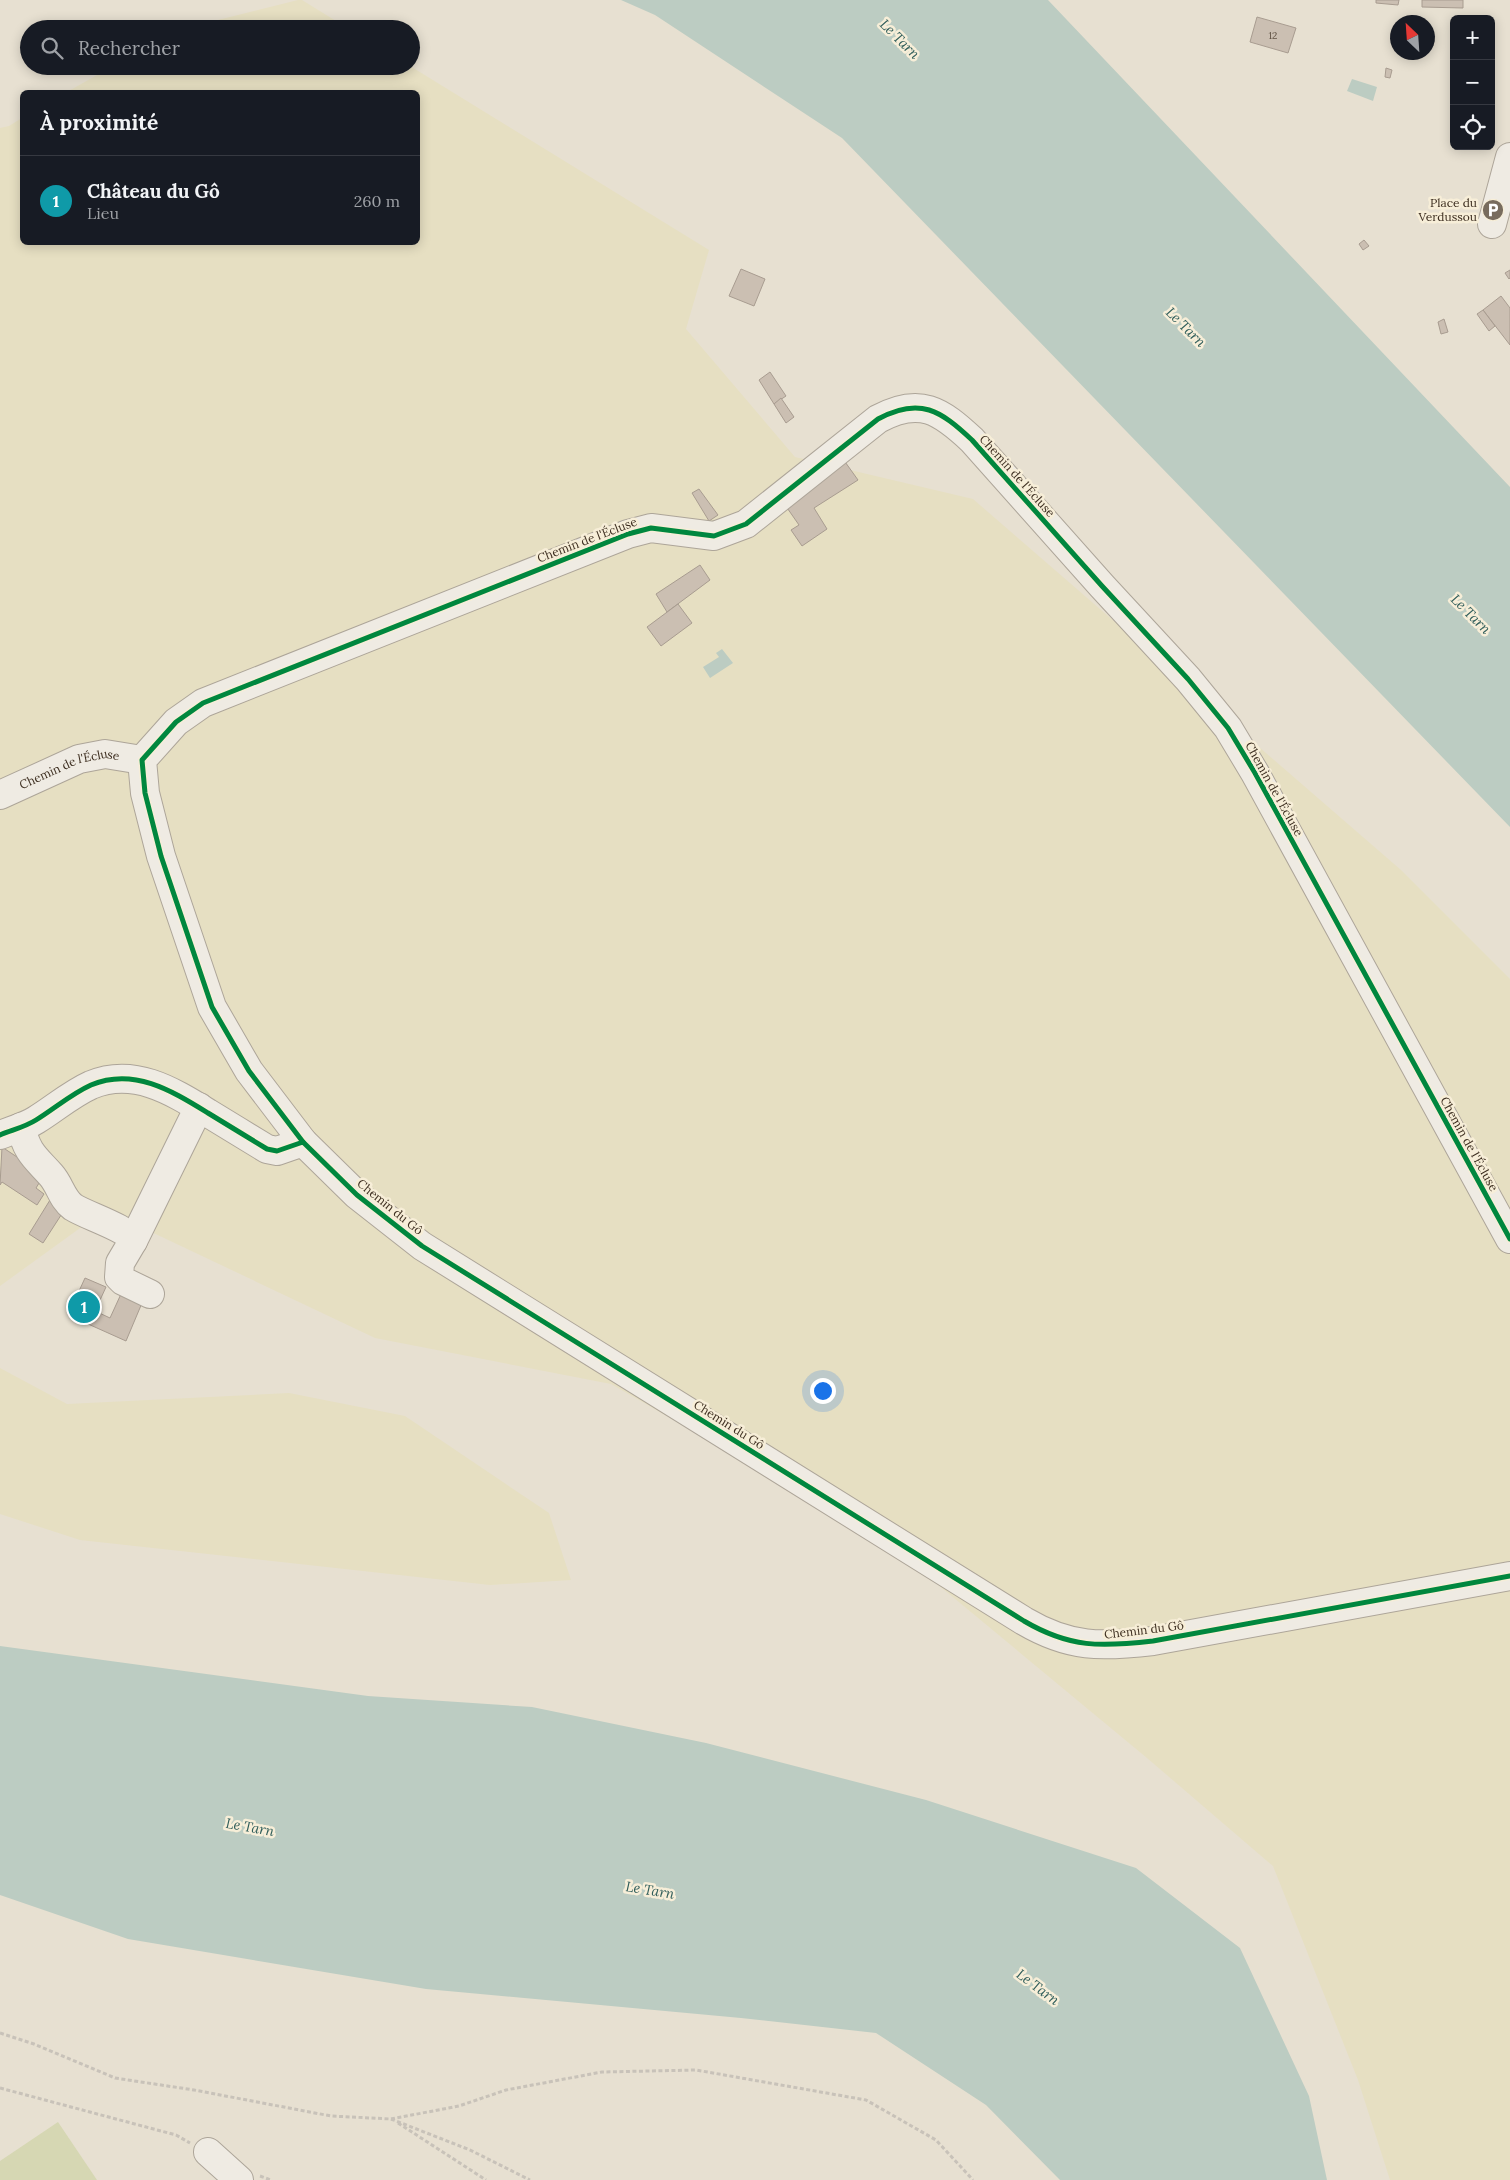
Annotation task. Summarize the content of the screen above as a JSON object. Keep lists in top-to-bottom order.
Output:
{
  "streets": {
    "street": ["Chemin de l'Écluse", "Chemin du Gô"]
  },
  "crossings": [
    ["Chemin de l'Écluse", "Chemin du Gô"]
  ],
  "water": ["Le Tarn"],
  "places": {
    "parking": ["Place du Verdussou"]
  },
  "house_numbers": ["12"],
  "north": "top left",
  "page": {
    "map_buttons": ["+", "−"],
    "search": "Rechercher",
    "heading": "À proximité",
    "list": [
      {
        "mark": "1",
        "name": "Château du Gô",
        "note": "Lieu",
        "value": "260 m"
      }
    ],
    "pins": "1"
  }
}
